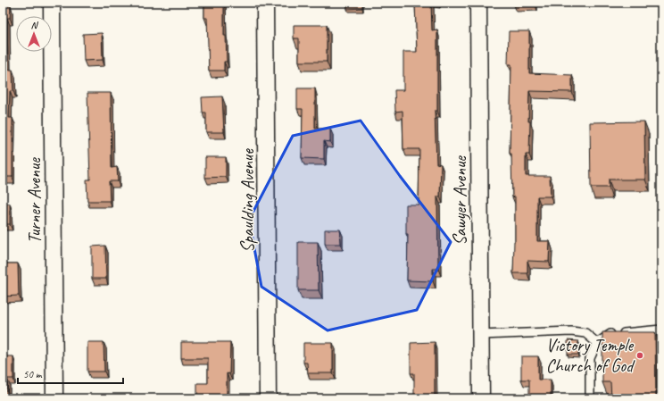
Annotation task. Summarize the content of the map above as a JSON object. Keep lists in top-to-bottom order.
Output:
{
  "streets": {
    "street": ["Turner Avenue", "Spaulding Avenue", "Sawyer Avenue"]
  },
  "places": ["Victory Temple Church of God"],
  "scale_bar": "50 m",
  "north": "top"
}
